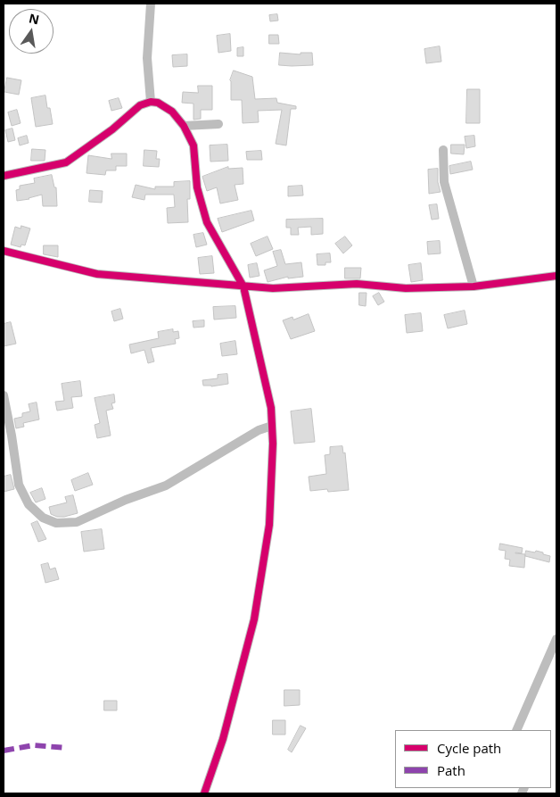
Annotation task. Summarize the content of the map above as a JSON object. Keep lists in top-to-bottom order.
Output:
{
  "legend": ["Cycle path", "Path"],
  "north": "top"
}
